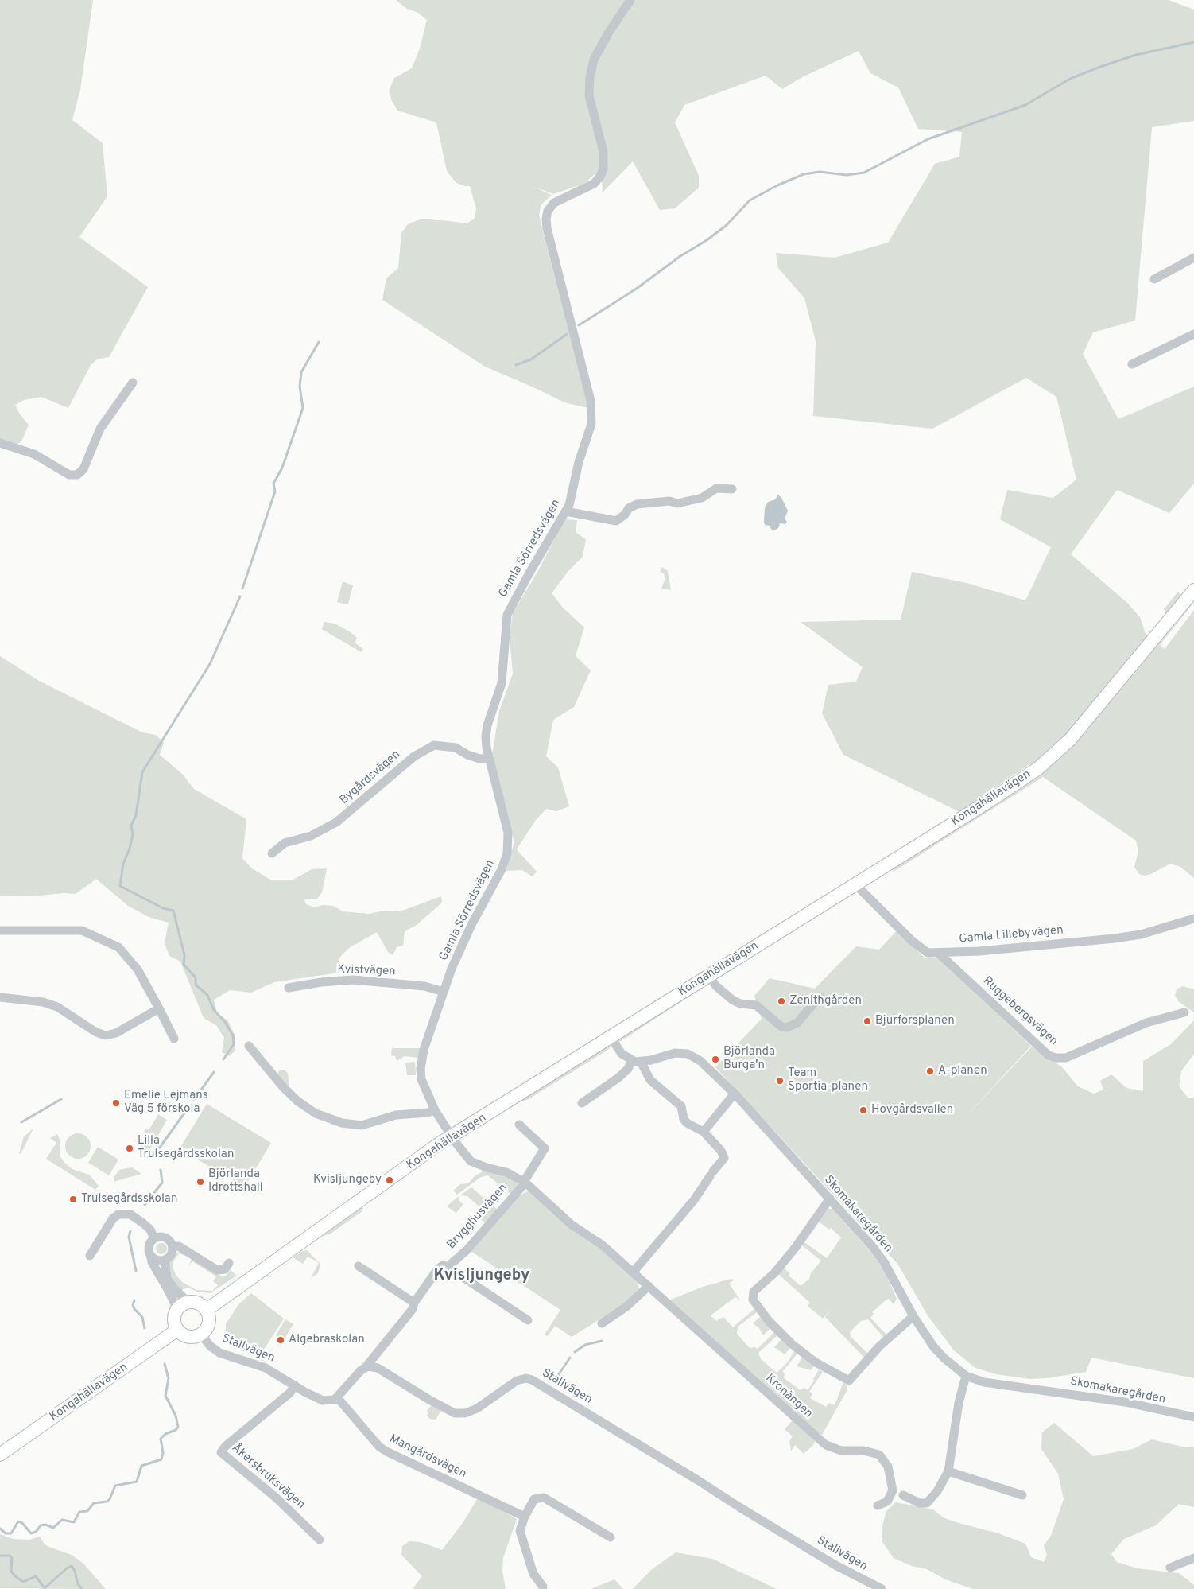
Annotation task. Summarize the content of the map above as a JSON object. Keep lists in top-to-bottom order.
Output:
{
  "streets": {
    "street": [
      "Gamla Sörredsvägen",
      "Bygårdsvägen",
      "Kongahällavägen",
      "Gamla Lillebyvägen",
      "Kvistvägen",
      "Ruggebergsvägen",
      "Skomakaregården",
      "Brygghusvägen",
      "Stallvägen",
      "Kronängen",
      "Mangårdsvägen",
      "Åkersbruksvägen"
    ]
  },
  "crossings": [
    ["Gamla Sörredsvägen", "Bygårdsvägen"],
    ["Gamla Sörredsvägen", "Kongahällavägen"],
    ["Gamla Sörredsvägen", "Kvistvägen"],
    ["Gamla Sörredsvägen", "Kronängen"],
    ["Kongahällavägen", "Gamla Lillebyvägen"],
    ["Kongahällavägen", "Stallvägen"],
    ["Kongahällavägen", "Kronängen"],
    ["Gamla Lillebyvägen", "Ruggebergsvägen"],
    ["Brygghusvägen", "Stallvägen"],
    ["Brygghusvägen", "Kronängen"],
    ["Stallvägen", "Mangårdsvägen"],
    ["Stallvägen", "Åkersbruksvägen"]
  ],
  "districts": ["Kvisljungeby"],
  "places": [
    "Zenithgården",
    "Bjurforsplanen",
    "Björlanda Burga'n",
    "A-planen",
    "Team Sportia-planen",
    "Emelie Lejmans Väg 5 förskola",
    "Hovgårdsvallen",
    "Lilla Trulsegårdsskolan",
    "Kvisljungeby",
    "Björlanda Idrottshall",
    "Trulsegårdsskolan",
    "Algebraskolan"
  ]
}
